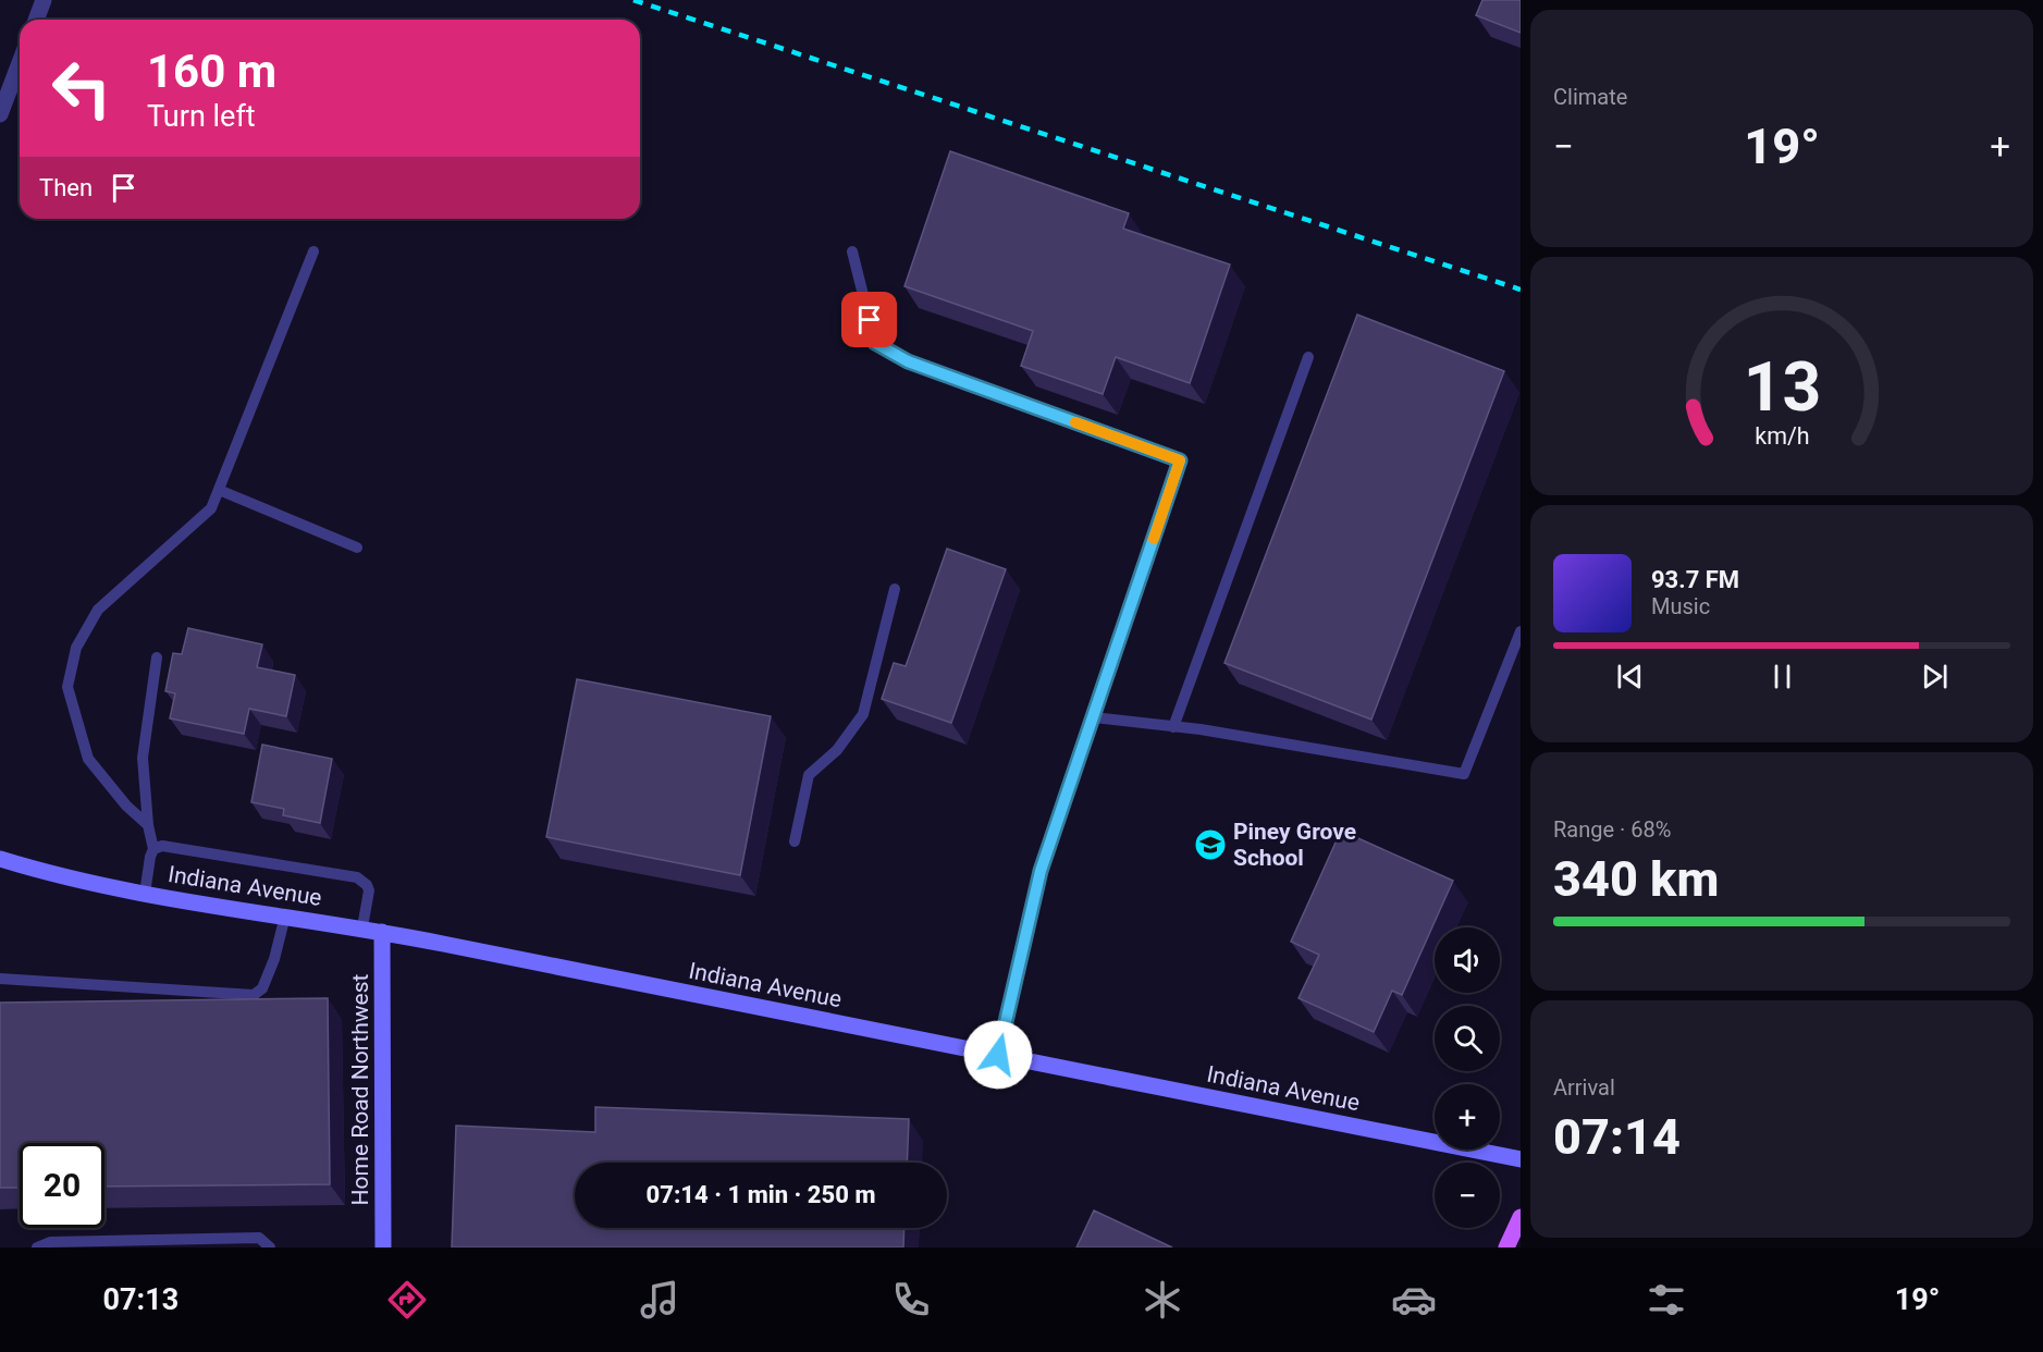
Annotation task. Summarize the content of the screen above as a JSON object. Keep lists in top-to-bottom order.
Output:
{
  "streets": {
    "main road": ["Indiana Avenue", "Home Road Northwest"]
  },
  "crossings": [
    ["Indiana Avenue", "Home Road Northwest"]
  ],
  "places": {
    "school or university": ["Piney Grove School"]
  },
  "page": {
    "tile": [
      "Climate",
      ["Range · 68%", "340 km"],
      ["Arrival", "07:14"]
    ],
    "turn": ["160 m", "Turn left"],
    "heat": ["−", "19°", "+"],
    "then": "Then",
    "song": ["93.7 FM", "Music"],
    "map_buttons": ["+", "−"],
    "limit": "20",
    "trip": "07:14 · 1 min · 250 m",
    "tabs": ["07:13", "19°"],
    "gauge": ["13", "km/h"]
  }
}
